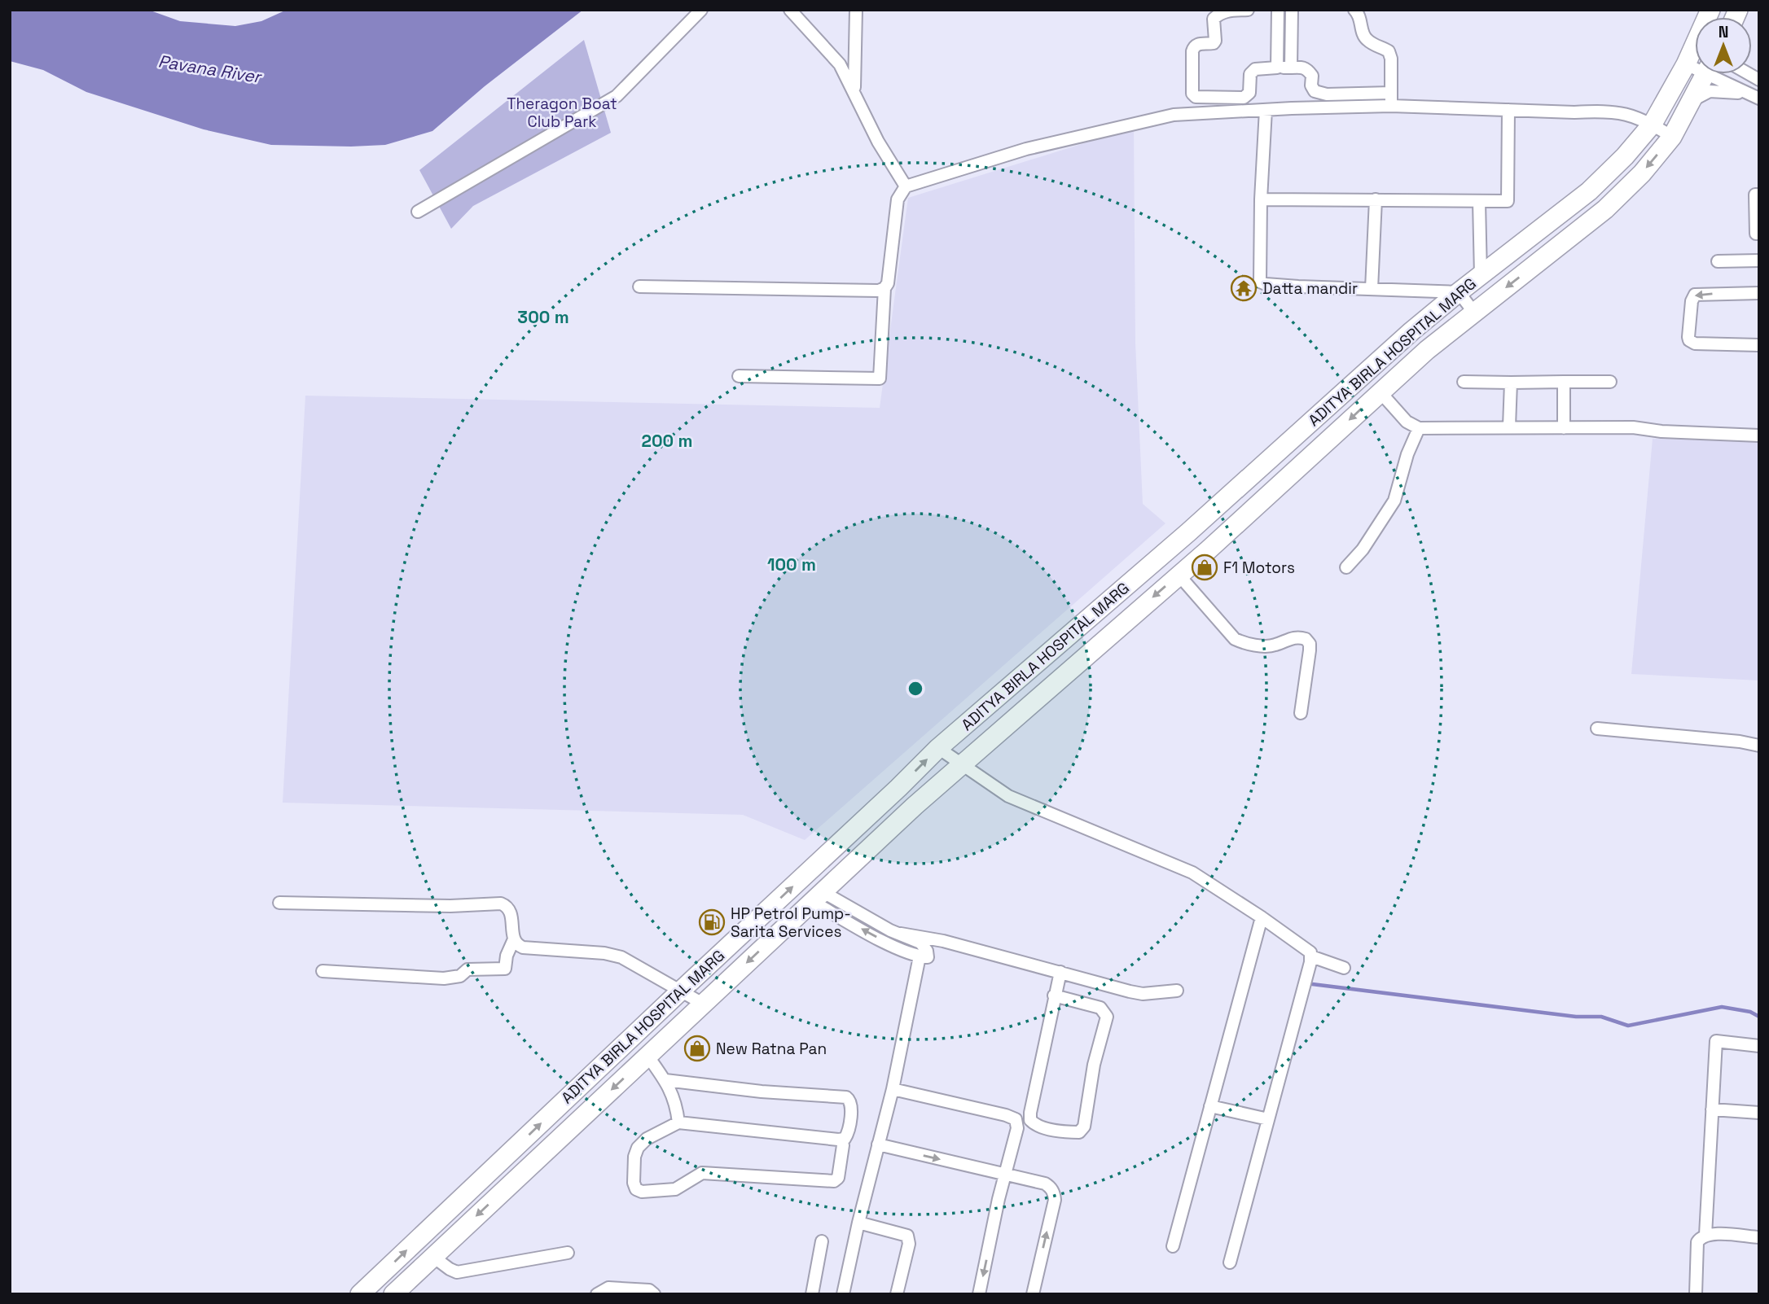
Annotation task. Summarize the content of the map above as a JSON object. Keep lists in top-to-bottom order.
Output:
{
  "streets": {
    "main road": ["ADITYA BIRLA HOSPITAL MARG"]
  },
  "water": ["Pavana River"],
  "parks": ["Theragon Boat Club Park"],
  "places": {
    "temple": ["Datta mandir"],
    "shop": ["F1 Motors", "New Ratna Pan"],
    "fuel station": ["HP Petrol Pump- Sarita Services"]
  },
  "north": "top",
  "rings": ["300 m", "200 m", "100 m"]
}
